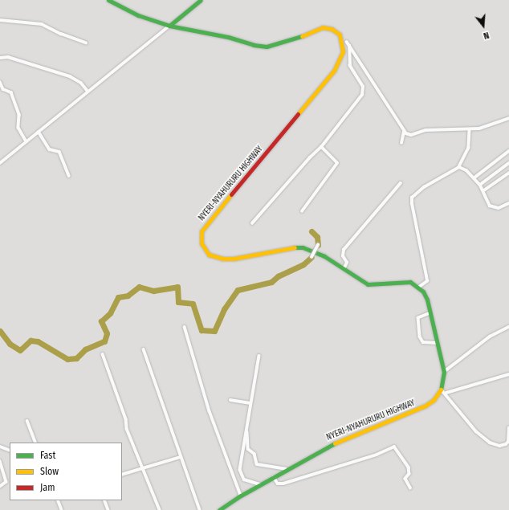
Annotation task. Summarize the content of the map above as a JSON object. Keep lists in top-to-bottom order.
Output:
{
  "streets": {
    "main road": ["NYERI-NYAHURURU HIGHWAY"]
  },
  "legend": ["Fast", "Slow", "Jam"],
  "north": "bottom"
}
